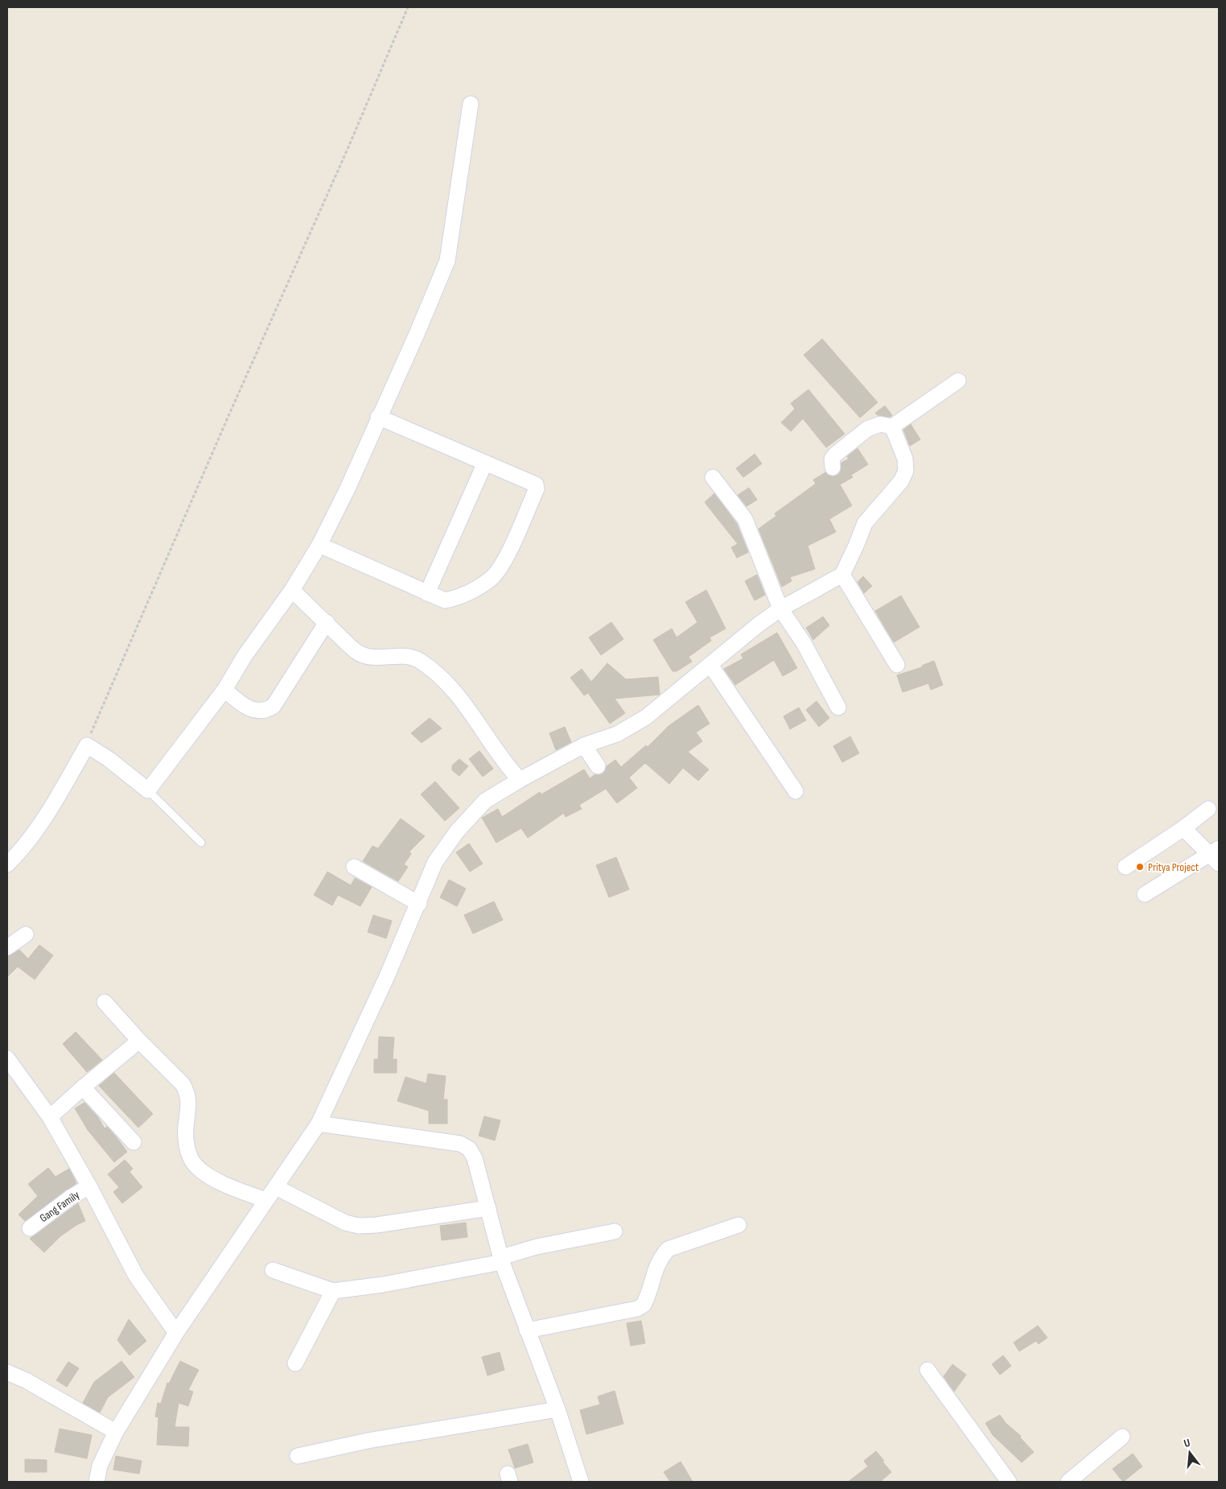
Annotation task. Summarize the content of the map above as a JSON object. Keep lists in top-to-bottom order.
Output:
{
  "streets": {
    "street": ["Gang Family"]
  },
  "places": ["Pritya Project"],
  "north": "top"
}
